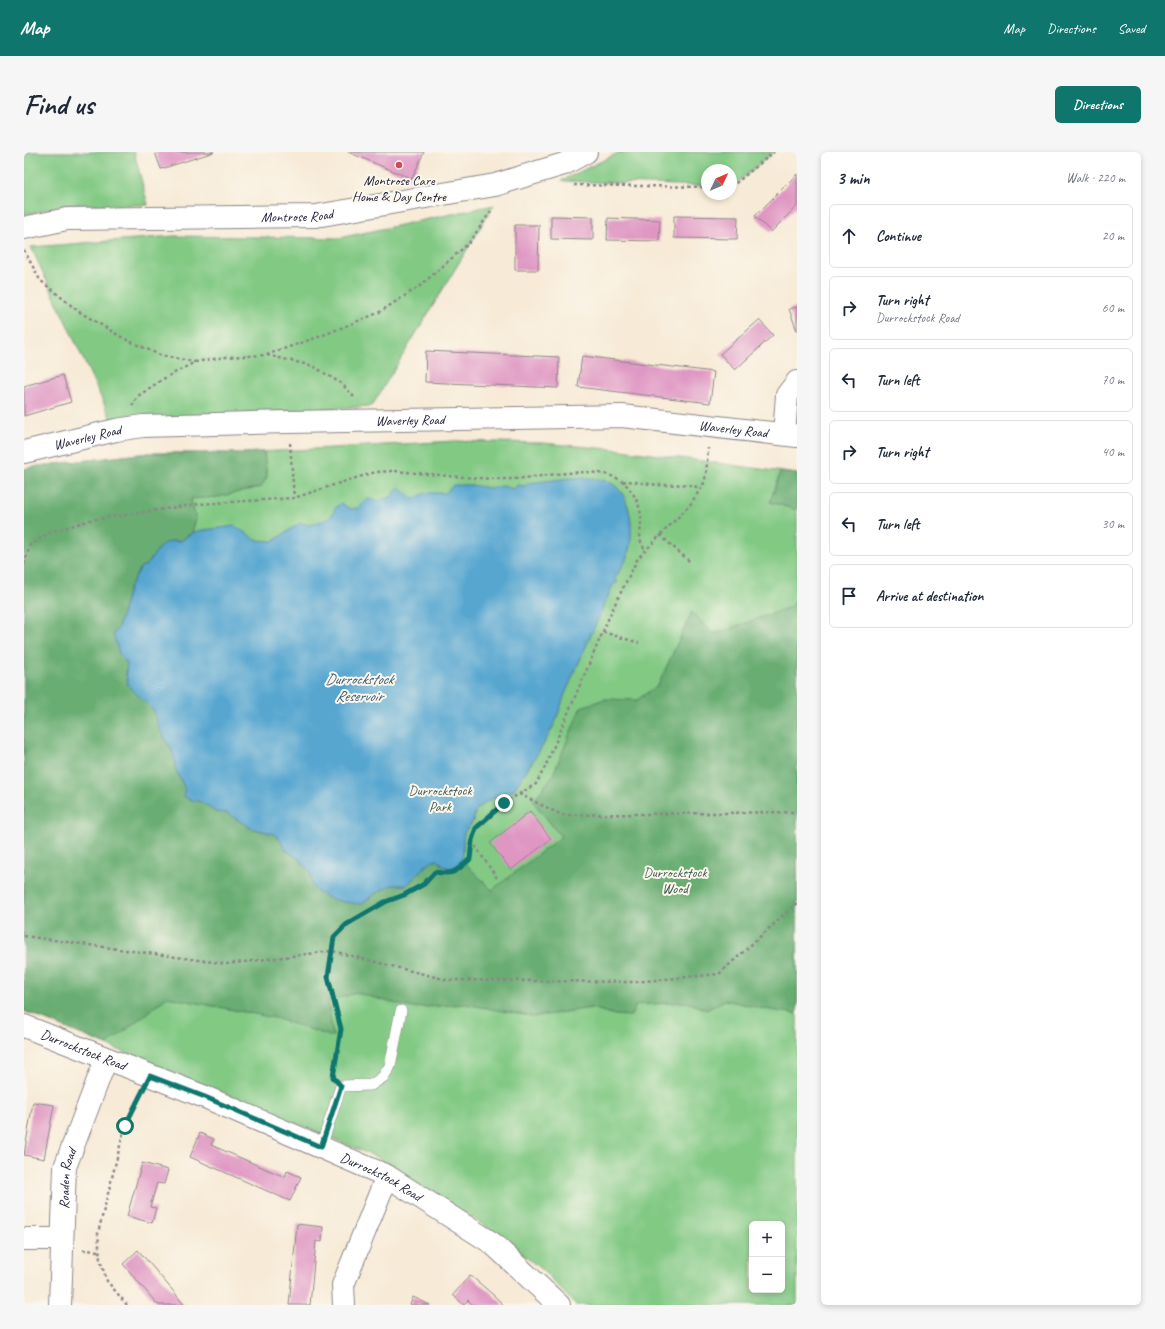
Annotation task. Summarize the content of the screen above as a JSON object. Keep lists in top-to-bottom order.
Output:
{
  "streets": {
    "street": [
      "Montrose Road",
      "Waverley Road",
      "Durrockstock Road",
      "Roaden Road"
    ]
  },
  "crossings": [
    ["Durrockstock Road", "Roaden Road"]
  ],
  "water": ["Durrockstock Reservoir"],
  "parks": ["Durrockstock Park", "Durrockstock Wood"],
  "places": ["Montrose Care Home & Day Centre"],
  "north": "top right",
  "page": {
    "header": "Map",
    "nav": ["Map", "Directions", "Saved"],
    "buttons": "Directions",
    "title": "Find us",
    "heading": ["3 min", "Walk · 220 m"],
    "list": [
      ["Continue", "20 m"],
      ["Turn right", "Durrockstock Road", "60 m"],
      ["Turn left", "70 m"],
      ["Turn right", "40 m"],
      ["Turn left", "30 m"],
      "Arrive at destination"
    ],
    "map_buttons": ["+", "−"]
  }
}
